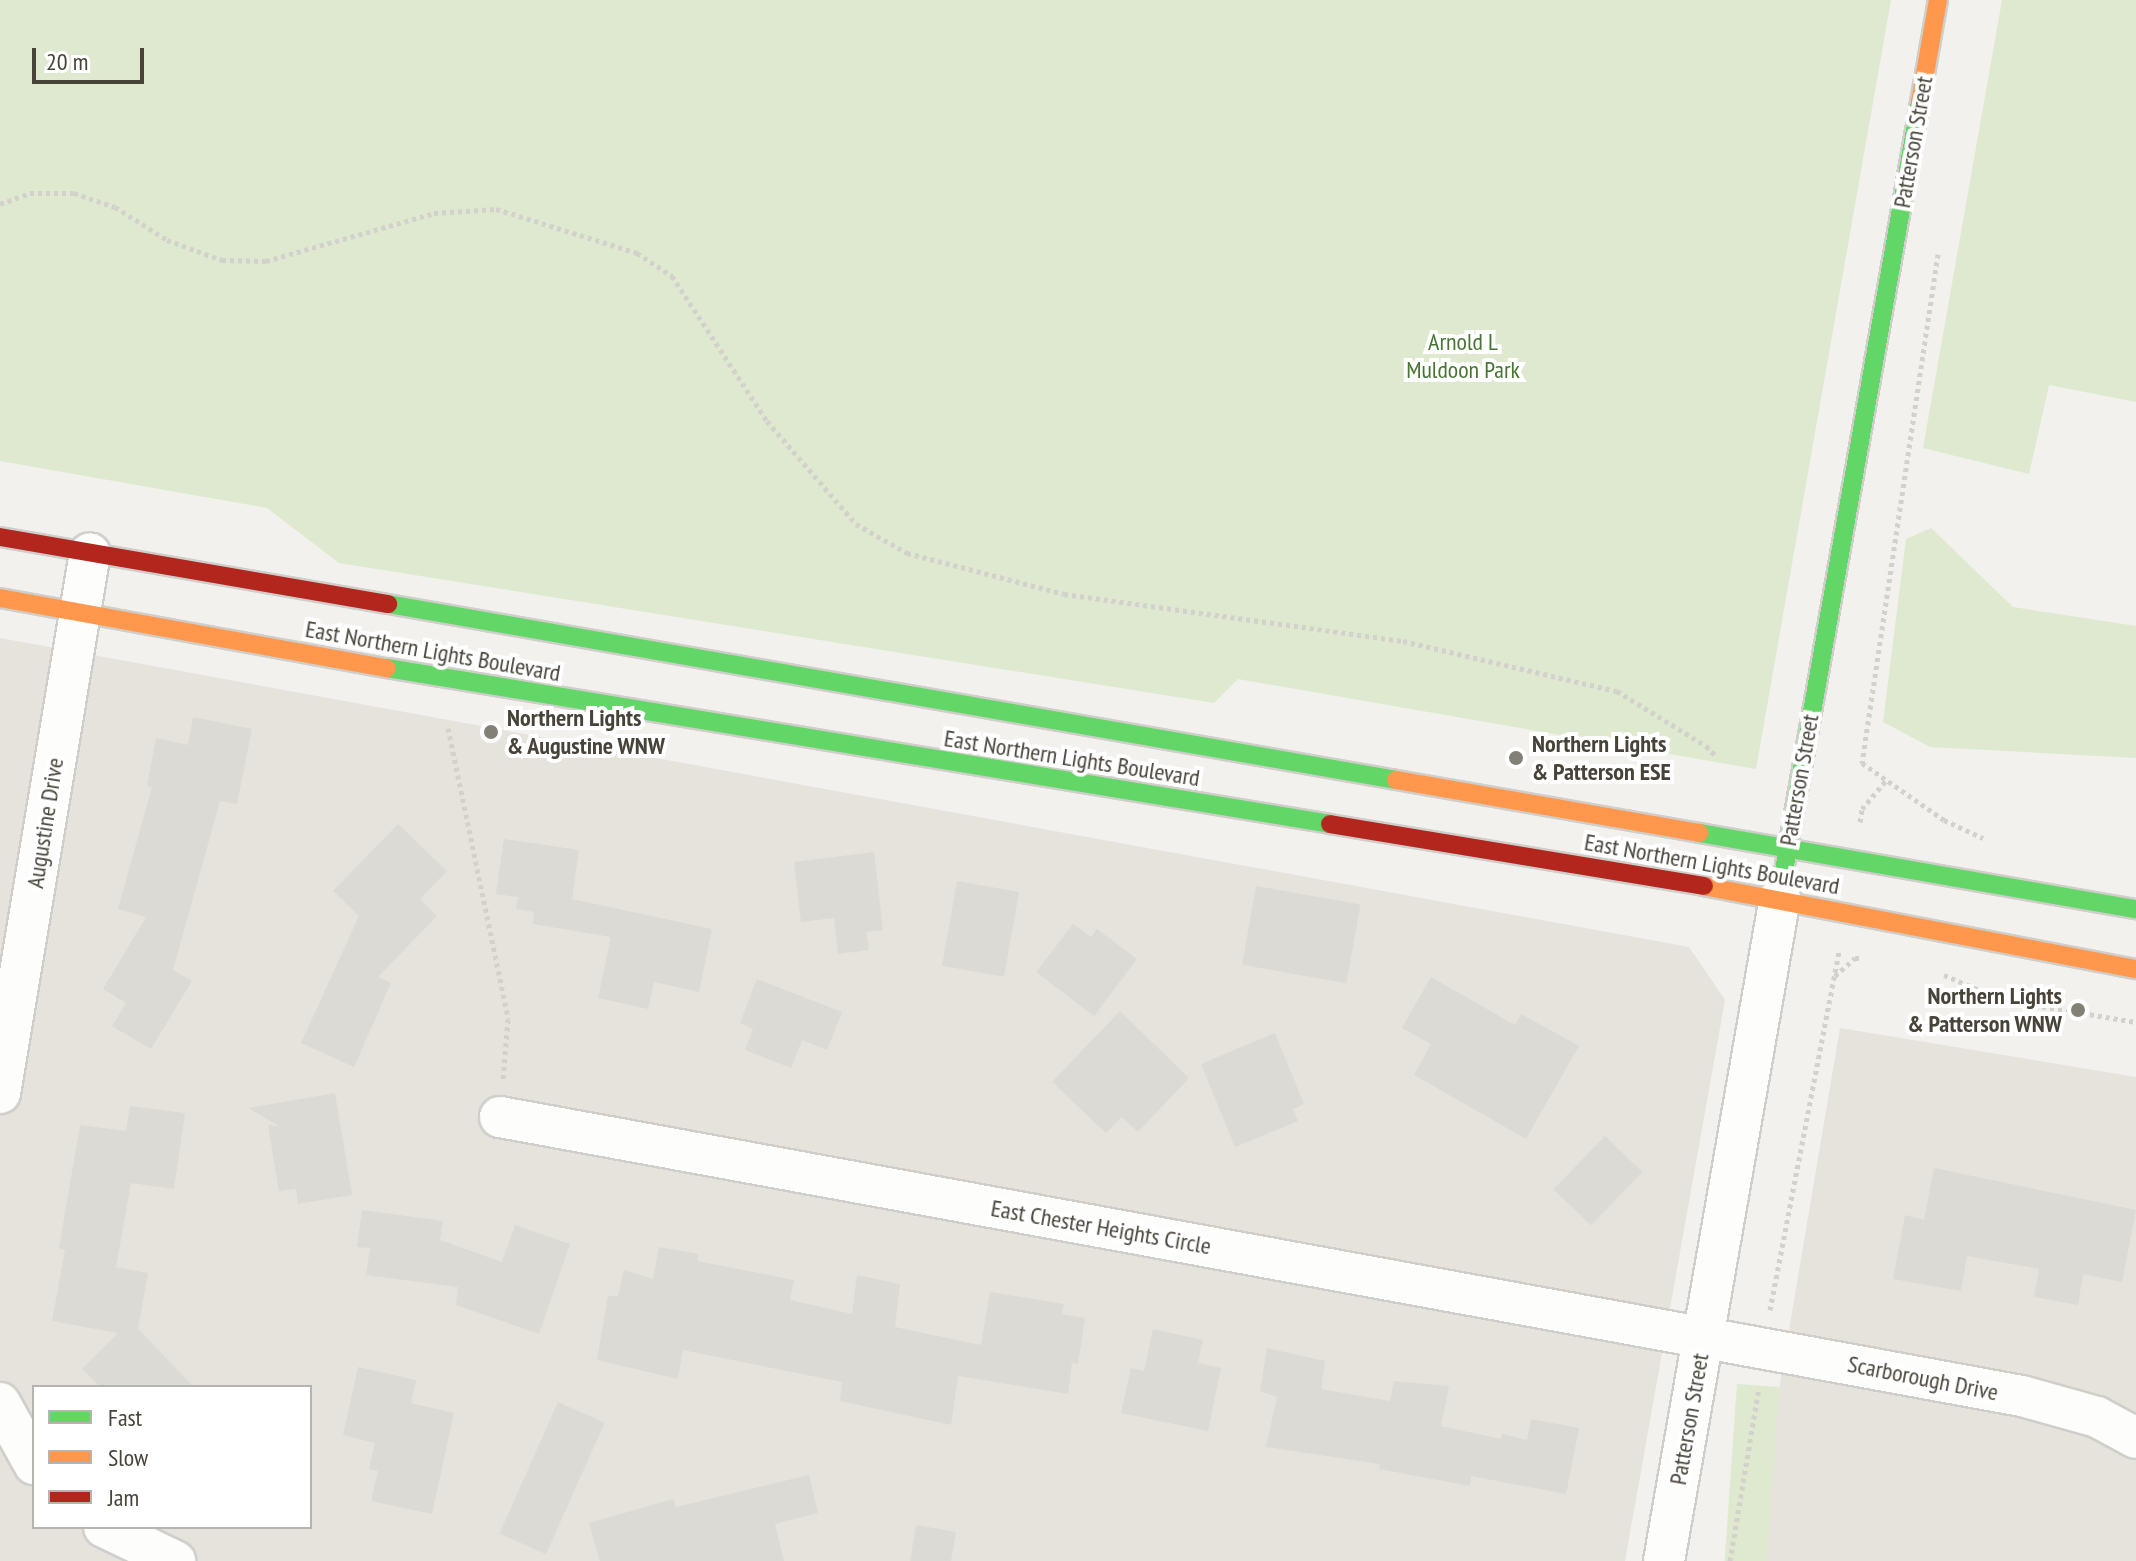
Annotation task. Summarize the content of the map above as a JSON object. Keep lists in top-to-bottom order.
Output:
{
  "streets": {
    "main road": ["Patterson Street", "East Northern Lights Boulevard"],
    "street": ["Augustine Drive", "East Chester Heights Circle", "Scarborough Drive"]
  },
  "crossings": [
    ["Patterson Street", "East Northern Lights Boulevard"],
    ["Patterson Street", "East Chester Heights Circle"],
    ["Patterson Street", "Scarborough Drive"],
    ["East Northern Lights Boulevard", "Augustine Drive"],
    ["East Chester Heights Circle", "Scarborough Drive"]
  ],
  "parks": ["Arnold L Muldoon Park"],
  "places": ["Northern Lights & Augustine WNW", "Northern Lights & Patterson ESE", "Northern Lights & Patterson WNW"],
  "legend": ["Fast", "Slow", "Jam"],
  "scale_bar": "20 m"
}
